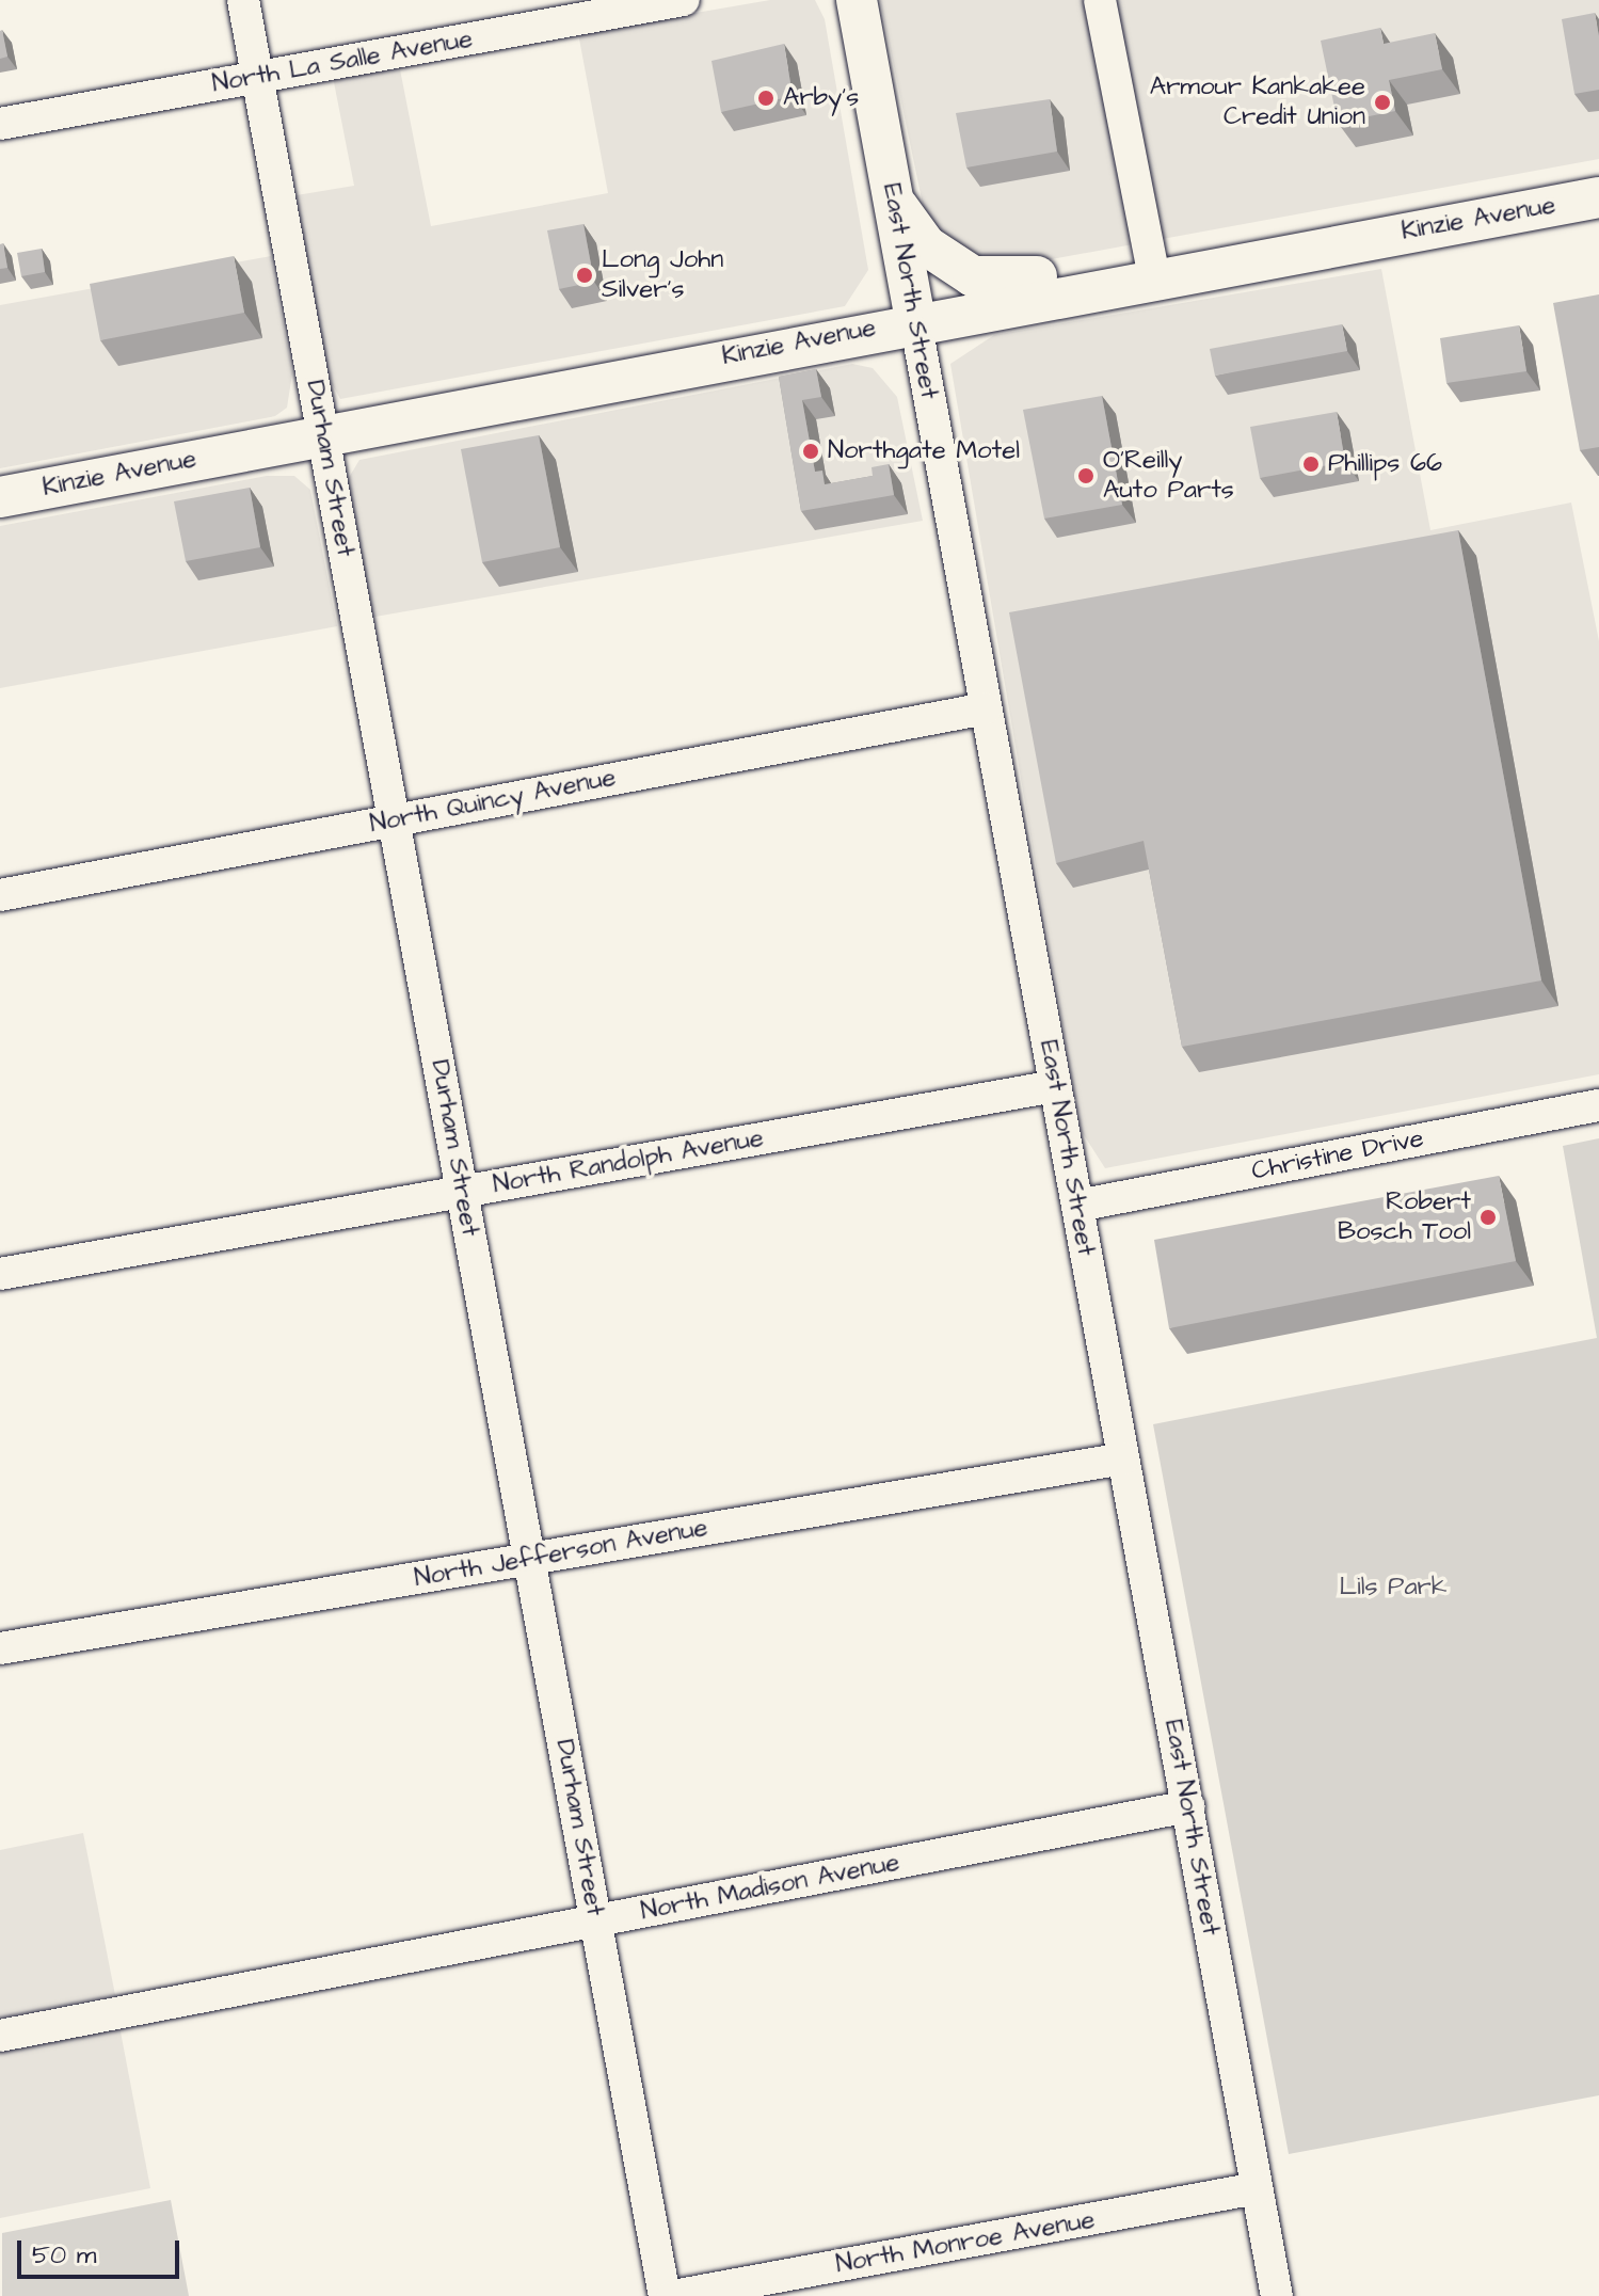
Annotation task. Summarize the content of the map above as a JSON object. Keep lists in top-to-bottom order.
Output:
{
  "streets": {
    "main road": ["Kinzie Avenue", "East North Street"],
    "street": [
      "North La Salle Avenue",
      "Durham Street",
      "North Quincy Avenue",
      "Christine Drive",
      "North Randolph Avenue",
      "North Jefferson Avenue",
      "North Madison Avenue",
      "North Monroe Avenue"
    ]
  },
  "crossings": [
    ["North La Salle Avenue", "Durham Street"],
    ["Kinzie Avenue", "East North Street"],
    ["Kinzie Avenue", "Durham Street"],
    ["East North Street", "North Quincy Avenue"],
    ["East North Street", "Christine Drive"],
    ["East North Street", "North Randolph Avenue"],
    ["East North Street", "North Jefferson Avenue"],
    ["East North Street", "North Madison Avenue"],
    ["East North Street", "North Monroe Avenue"],
    ["Durham Street", "North Quincy Avenue"],
    ["Durham Street", "North Randolph Avenue"],
    ["Durham Street", "North Jefferson Avenue"],
    ["Durham Street", "North Madison Avenue"]
  ],
  "parks": ["Lils Park"],
  "places": [
    "Arby's",
    "Armour Kankakee Credit Union",
    "Long John Silver's",
    "Northgate Motel",
    "Phillips 66",
    "O'Reilly Auto Parts",
    "Robert Bosch Tool"
  ],
  "scale_bar": "50 m"
}
